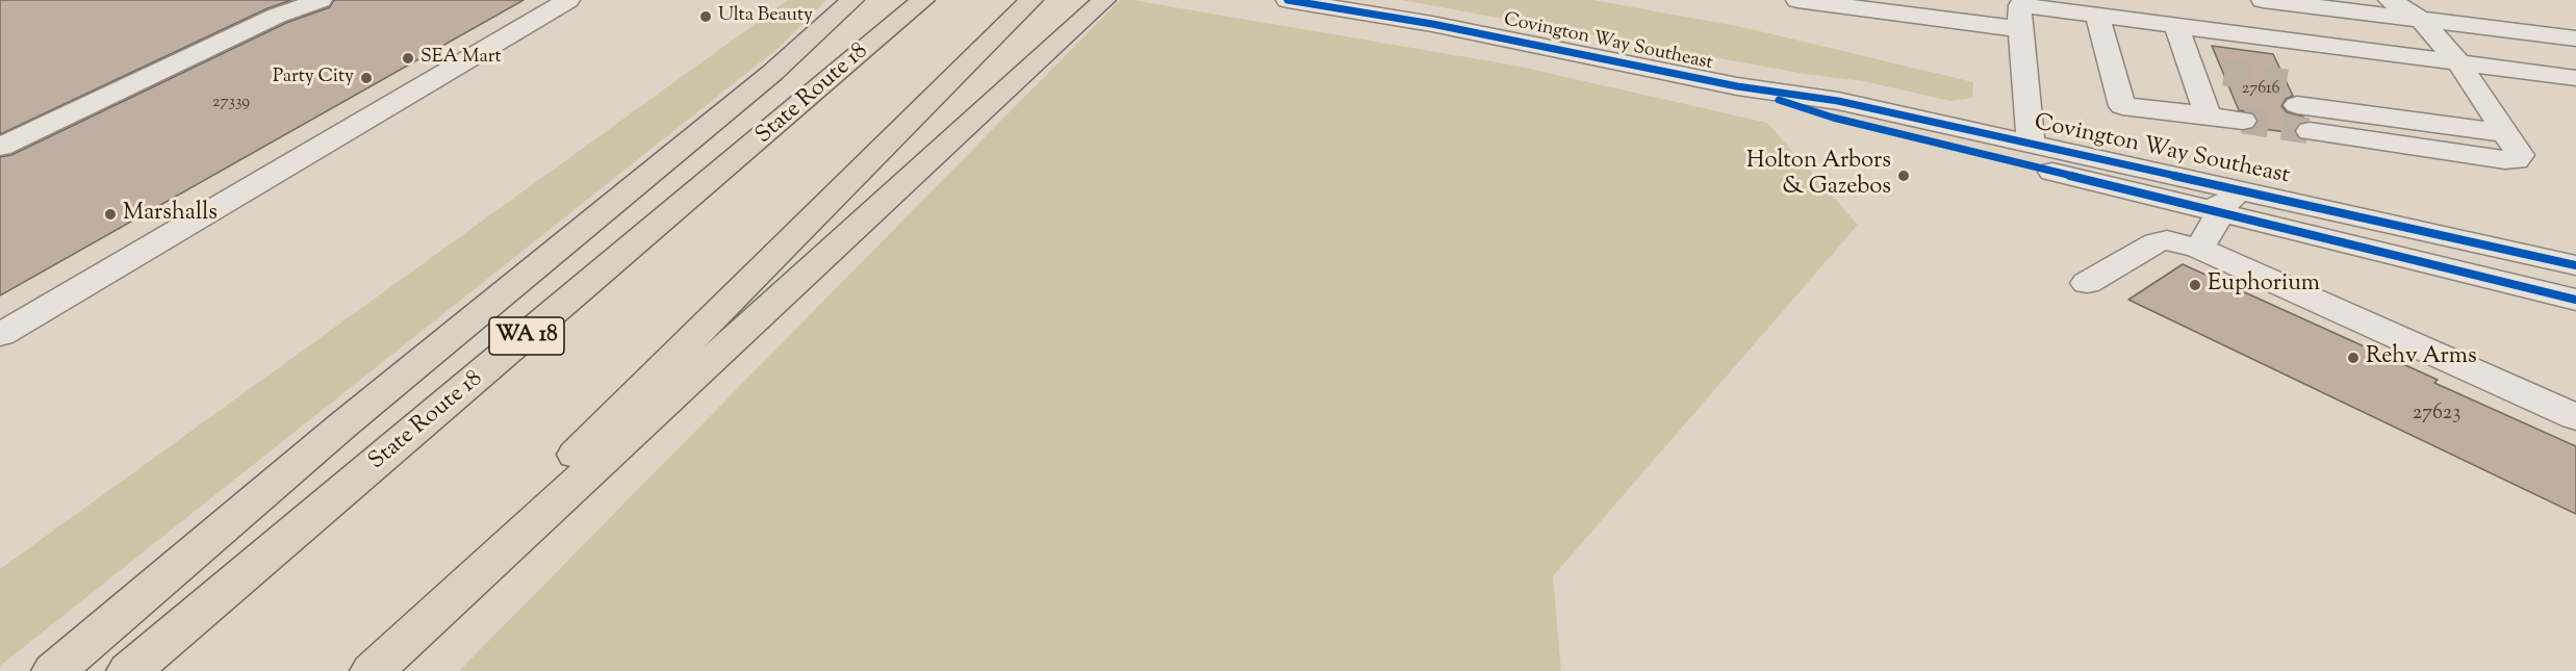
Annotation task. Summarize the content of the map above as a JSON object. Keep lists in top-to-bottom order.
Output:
{
  "streets": {
    "highway": ["State Route 18", "WA 18"],
    "street": ["Covington Way Southeast"]
  },
  "places": [
    "Ulta Beauty",
    "SEA Mart",
    "Party City",
    "Holton Arbors & Gazebos",
    "Marshalls",
    "Euphorium",
    "Rehv Arms"
  ],
  "house_numbers": ["27616", "27339", "27623"]
}
